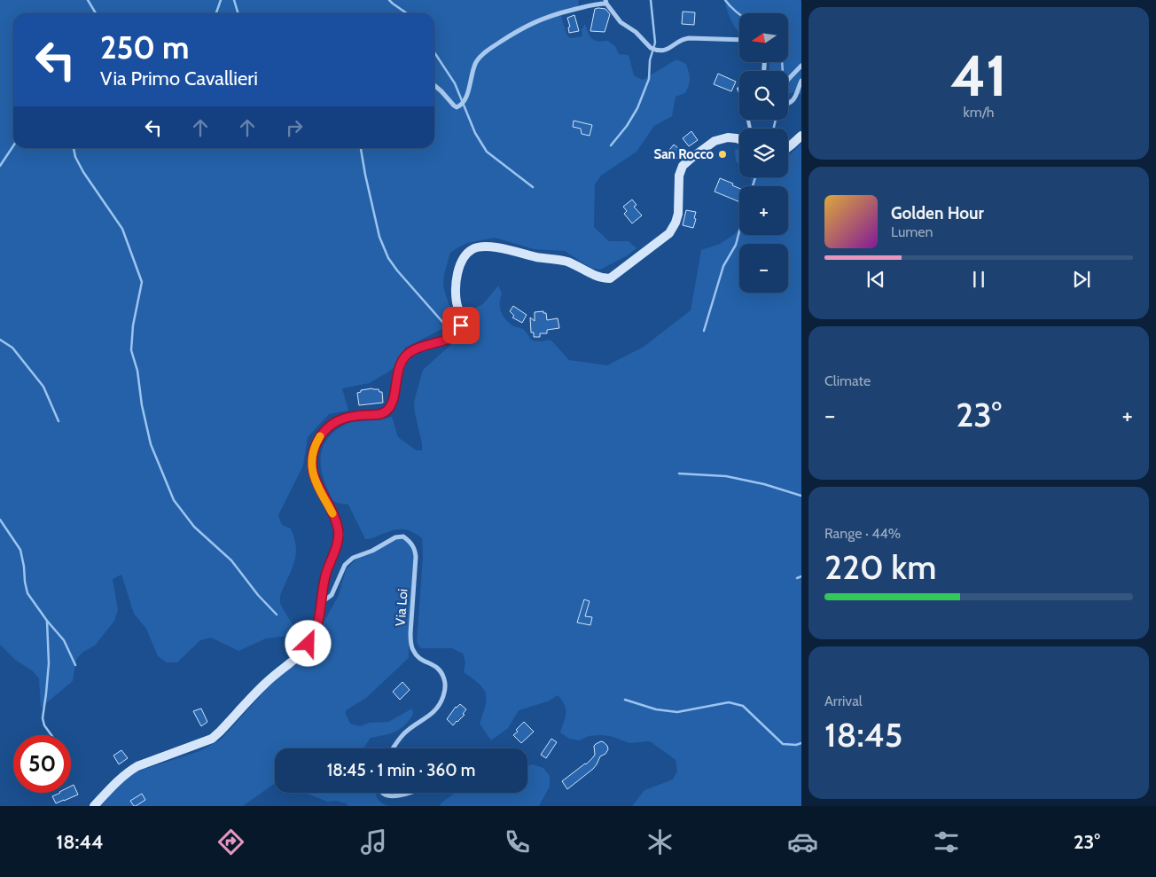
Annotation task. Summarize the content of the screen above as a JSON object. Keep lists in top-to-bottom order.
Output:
{
  "streets": {
    "street": ["Via Loi"]
  },
  "places": ["San Rocco"],
  "north": "left",
  "page": {
    "tile": [
      ["41", "km/h"],
      "Climate",
      ["Range · 44%", "220 km"],
      ["Arrival", "18:45"]
    ],
    "map_buttons": ["+", "−"],
    "turn": ["250 m", "Via Primo Cavallieri"],
    "song": ["Golden Hour", "Lumen"],
    "heat": ["−", "23°", "+"],
    "limit": "50",
    "trip": "18:45 · 1 min · 360 m",
    "tabs": ["18:44", "23°"]
  }
}
